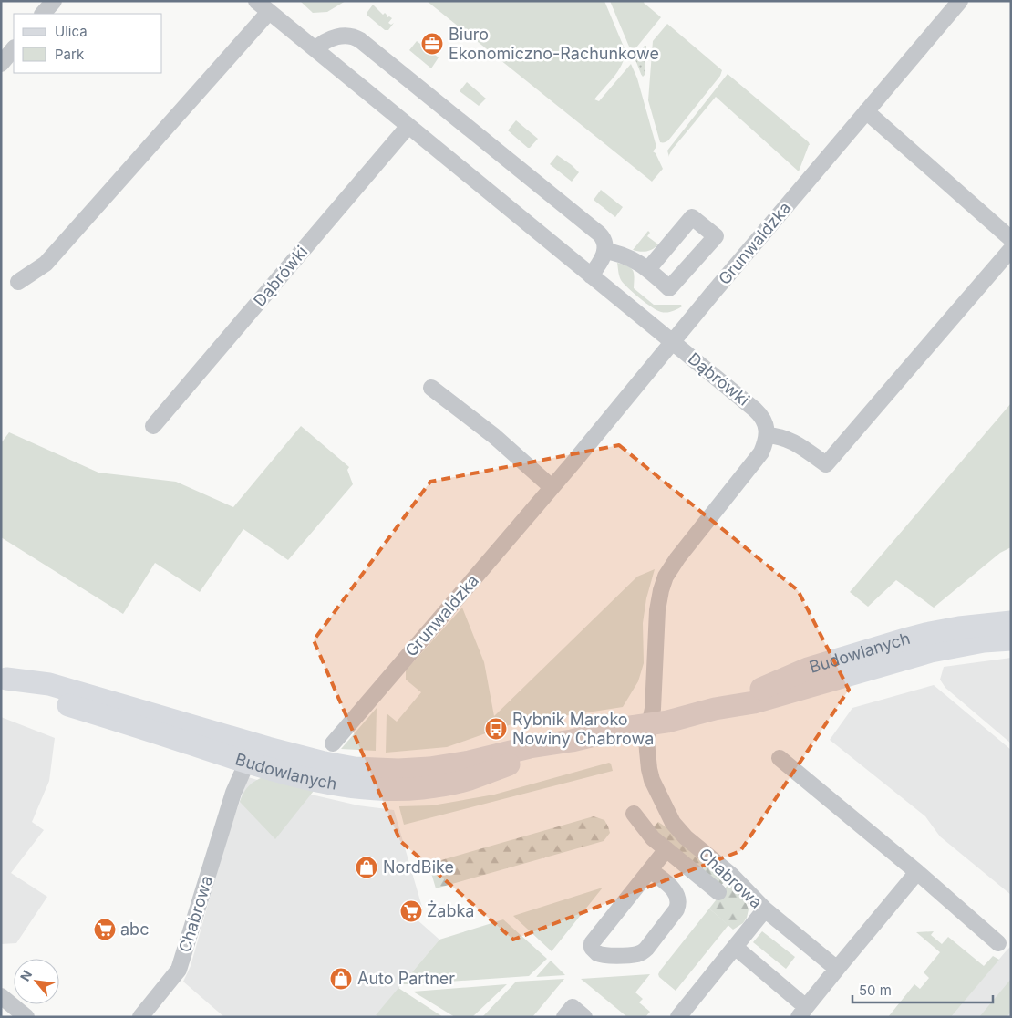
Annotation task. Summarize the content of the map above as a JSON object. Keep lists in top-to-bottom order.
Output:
{
  "streets": {
    "main road": ["Budowlanych"],
    "street": ["Grunwaldzka", "Dąbrówki", "Chabrowa"]
  },
  "crossings": [
    ["Grunwaldzka", "Dąbrówki"],
    ["Budowlanych", "Chabrowa"]
  ],
  "places": {
    "office": ["Biuro Ekonomiczno-Rachunkowe"],
    "bus stop": ["Rybnik Maroko Nowiny Chabrowa"],
    "shop": ["NordBike", "Auto Partner"],
    "supermarket": ["Żabka", "abc"]
  },
  "legend": ["Ulica", "Park"],
  "scale_bar": "50 m",
  "north": "top left"
}
